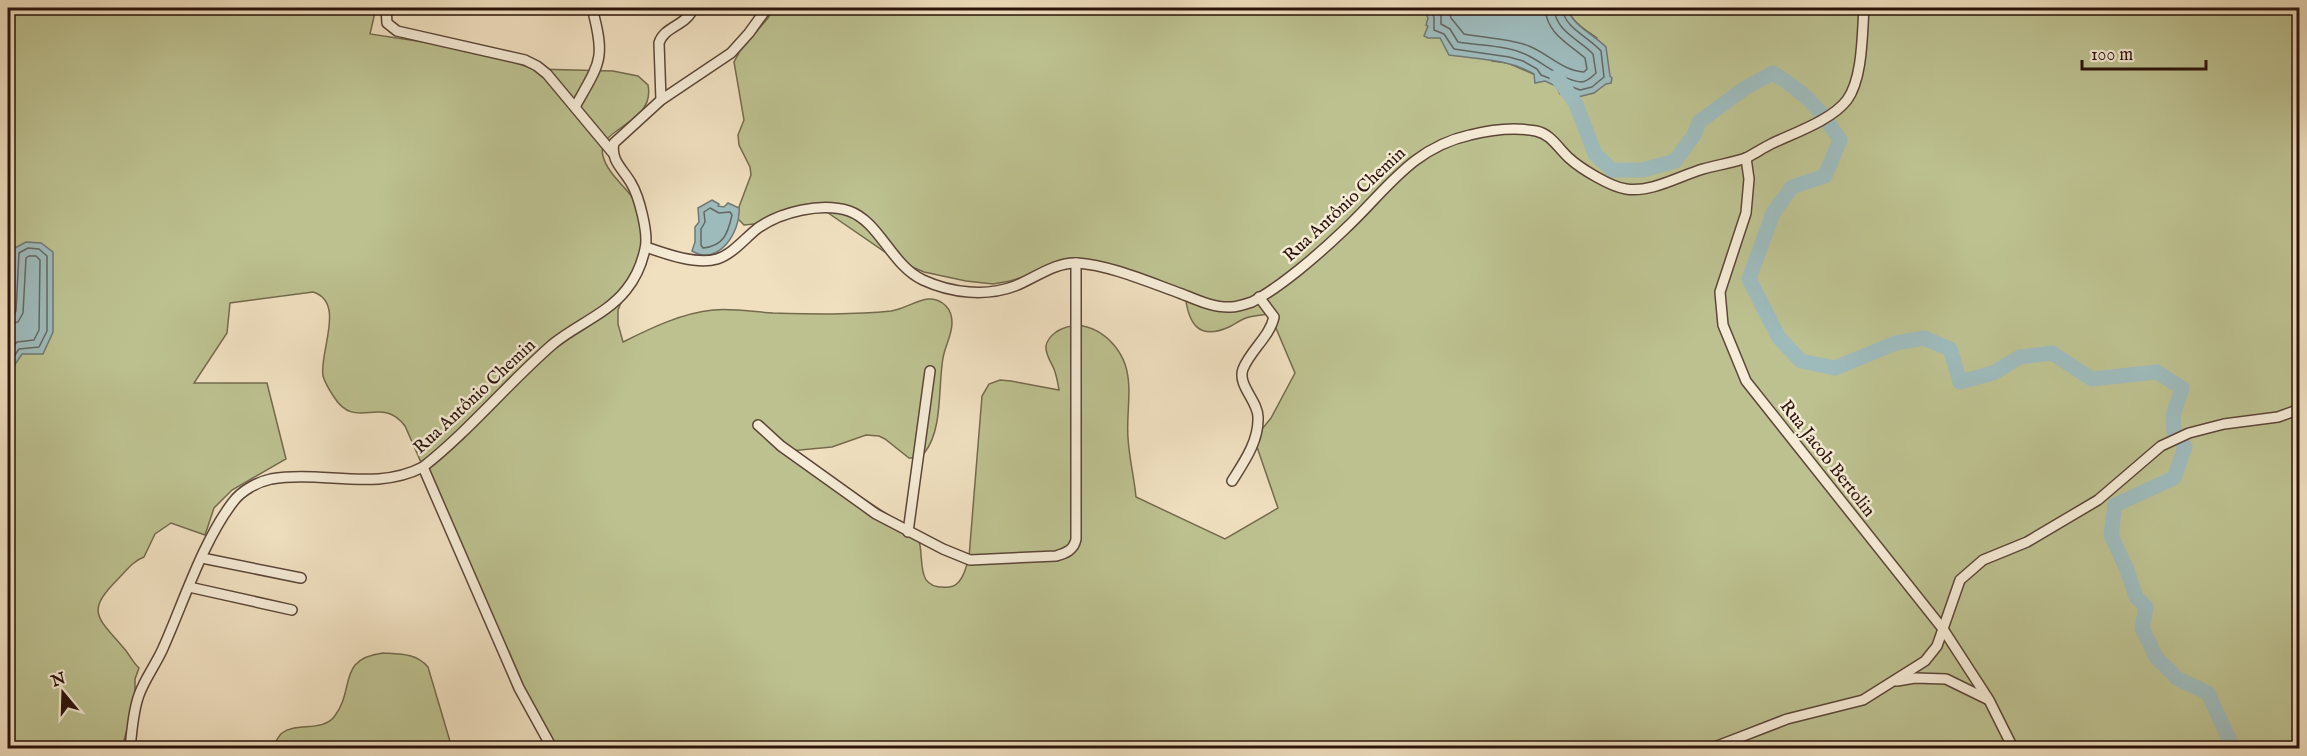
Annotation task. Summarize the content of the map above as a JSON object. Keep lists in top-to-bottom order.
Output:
{
  "streets": {
    "street": ["Rua Antônio Chemin", "Rua Jacob Bertolin"]
  },
  "crossings": [
    ["Rua Antônio Chemin", "Rua Jacob Bertolin"]
  ],
  "scale_bar": "100 m",
  "north": "top"
}
